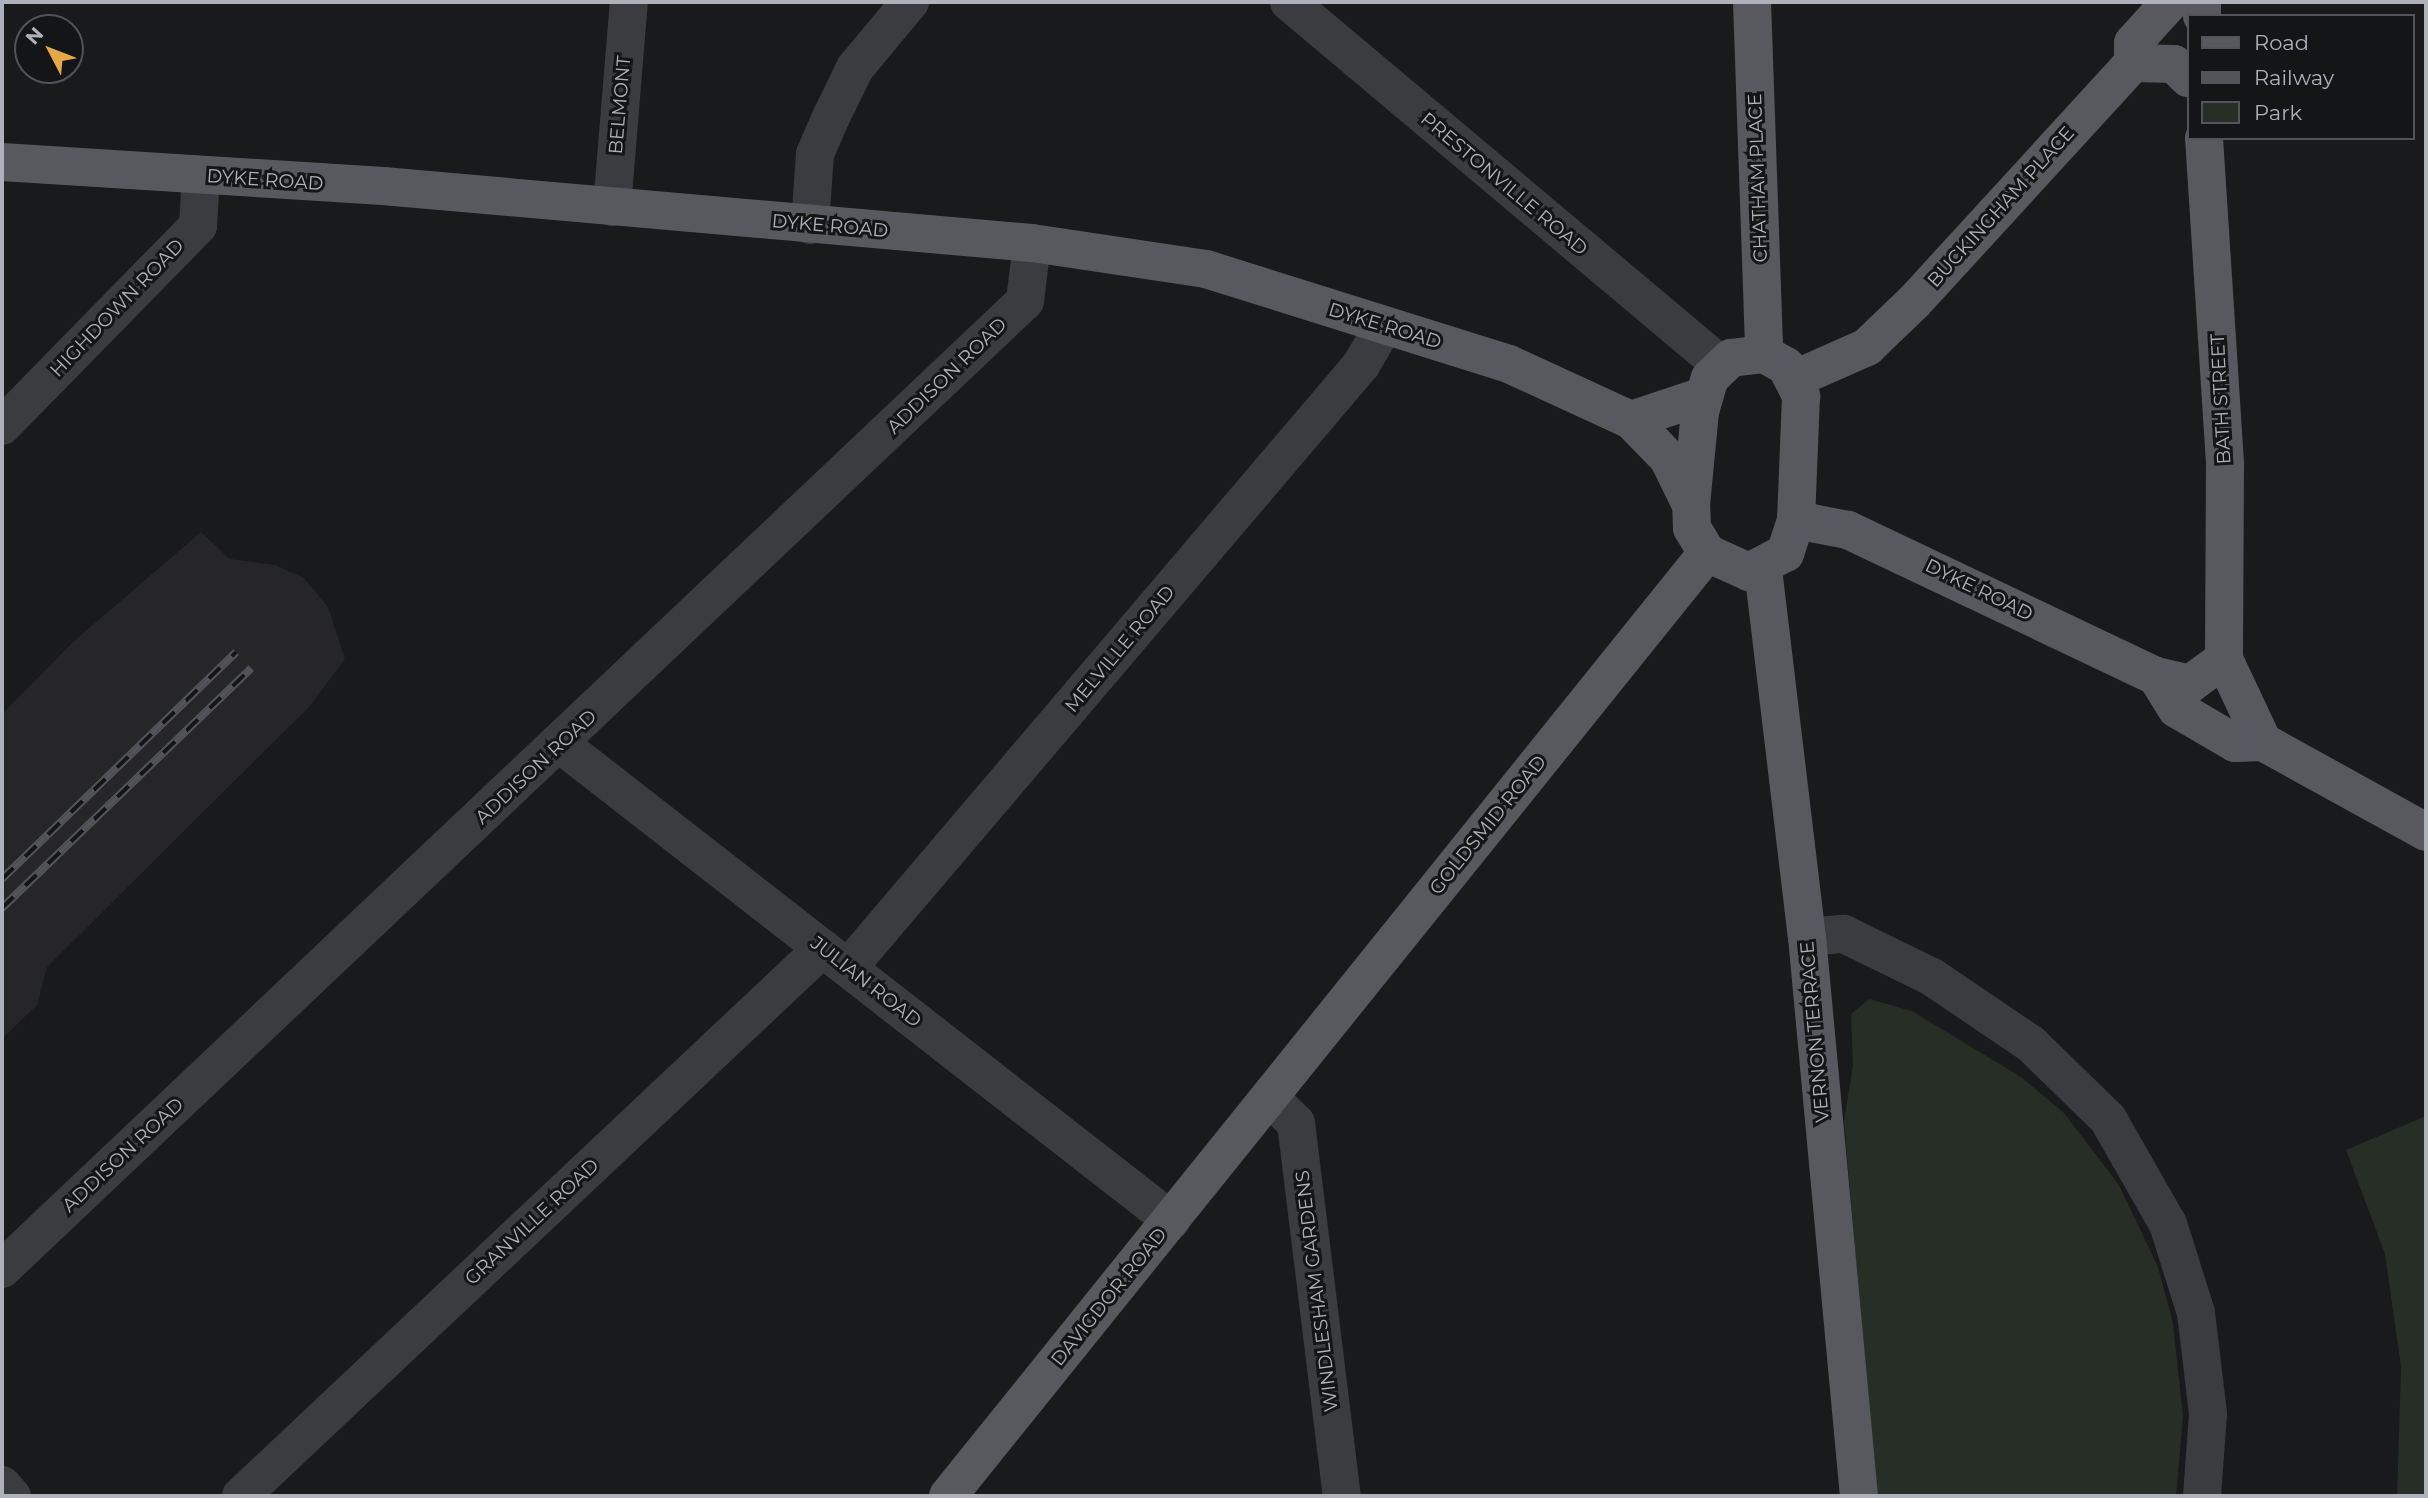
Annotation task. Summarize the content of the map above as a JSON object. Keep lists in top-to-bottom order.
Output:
{
  "streets": {
    "main road": [
      "CHATHAM PLACE",
      "DYKE ROAD",
      "BUCKINGHAM PLACE",
      "BATH STREET",
      "GOLDSMID ROAD",
      "VERNON TERRACE",
      "DAVIGDOR ROAD"
    ],
    "street": [
      "BELMONT",
      "PRESTONVILLE ROAD",
      "HIGHDOWN ROAD",
      "ADDISON ROAD",
      "MELVILLE ROAD",
      "JULIAN ROAD",
      "GRANVILLE ROAD",
      "WINDLESHAM GARDENS"
    ]
  },
  "crossings": [
    ["BELMONT", "DYKE ROAD"],
    ["DYKE ROAD", "PRESTONVILLE ROAD"],
    ["DYKE ROAD", "HIGHDOWN ROAD"],
    ["DYKE ROAD", "ADDISON ROAD"],
    ["DYKE ROAD", "BATH STREET"],
    ["DYKE ROAD", "MELVILLE ROAD"],
    ["DYKE ROAD", "GOLDSMID ROAD"],
    ["ADDISON ROAD", "JULIAN ROAD"],
    ["MELVILLE ROAD", "JULIAN ROAD"],
    ["MELVILLE ROAD", "GRANVILLE ROAD"],
    ["GOLDSMID ROAD", "WINDLESHAM GARDENS"],
    ["GOLDSMID ROAD", "DAVIGDOR ROAD"],
    ["JULIAN ROAD", "GRANVILLE ROAD"],
    ["JULIAN ROAD", "DAVIGDOR ROAD"],
    ["WINDLESHAM GARDENS", "DAVIGDOR ROAD"]
  ],
  "legend": ["Road", "Railway", "Park"],
  "north": "top left"
}
